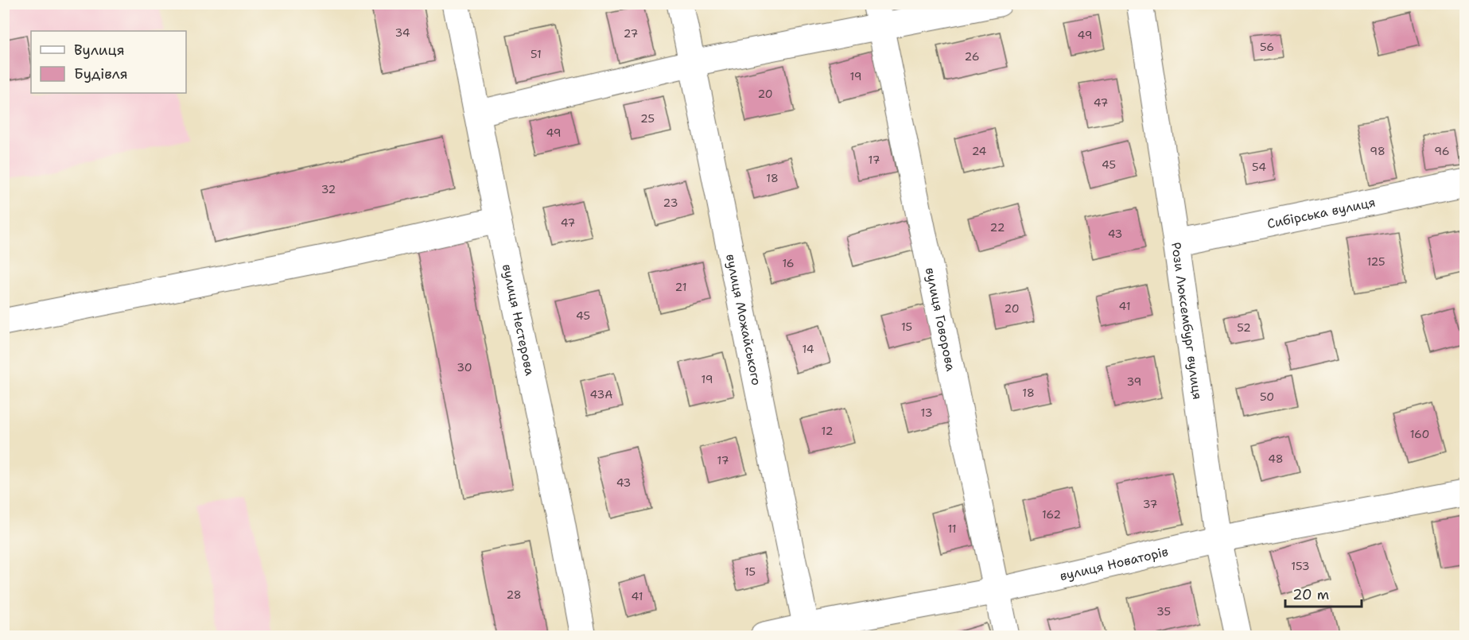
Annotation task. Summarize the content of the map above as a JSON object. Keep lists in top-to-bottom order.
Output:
{
  "streets": {
    "street": [
      "Сибірська вулиця",
      "вулиця Можайського",
      "вулиця Нестерова",
      "вулиця Говорова",
      "Рози Люксембург вулиця",
      "вулиця Новаторів"
    ]
  },
  "crossings": [
    ["Сибірська вулиця", "Рози Люксембург вулиця"],
    ["вулиця Можайського", "вулиця Новаторів"],
    ["вулиця Говорова", "вулиця Новаторів"],
    ["Рози Люксембург вулиця", "вулиця Новаторів"]
  ],
  "house_numbers": [
    "34",
    "27",
    "49",
    "56",
    "51",
    "26",
    "19",
    "20",
    "47",
    "25",
    "49",
    "24",
    "98",
    "96",
    "17",
    "45",
    "54",
    "18",
    "32",
    "23",
    "47",
    "22",
    "43",
    "125",
    "16",
    "21",
    "41",
    "20",
    "45",
    "15",
    "52",
    "14",
    "30",
    "19",
    "39",
    "18",
    "43А",
    "50",
    "13",
    "12",
    "160",
    "48",
    "17",
    "43",
    "37",
    "162",
    "11",
    "153",
    "15",
    "28",
    "41",
    "35"
  ],
  "legend": ["Вулиця", "Будівля"],
  "scale_bar": "20 m"
}
